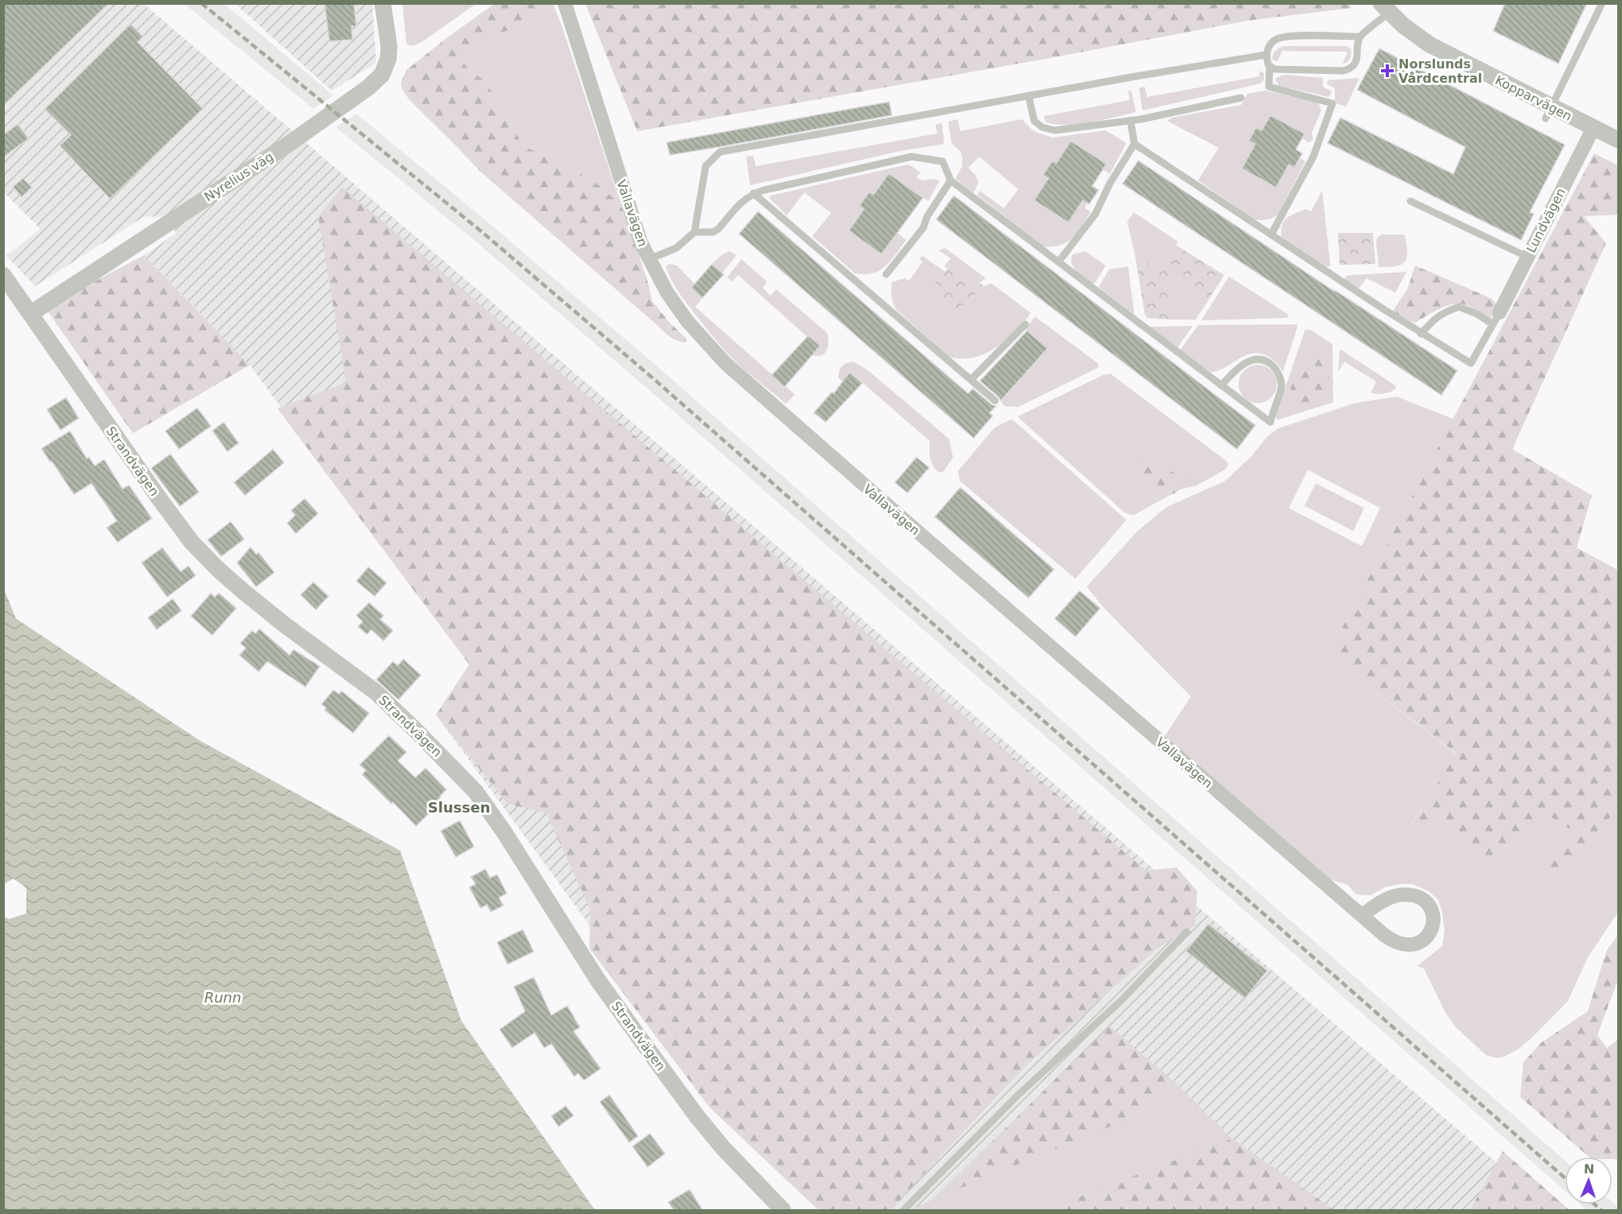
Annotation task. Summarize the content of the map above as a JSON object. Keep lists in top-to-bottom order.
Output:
{
  "streets": {
    "street": [
      "Kopparvägen",
      "Nyrelius väg",
      "Vallavägen",
      "Lundvägen",
      "Strandvägen"
    ]
  },
  "crossings": [
    ["Kopparvägen", "Lundvägen"],
    ["Nyrelius väg", "Strandvägen"]
  ],
  "districts": ["Slussen"],
  "water": ["Runn"],
  "places": {
    "health": ["Norslunds Vårdcentral"]
  },
  "north": "top"
}
